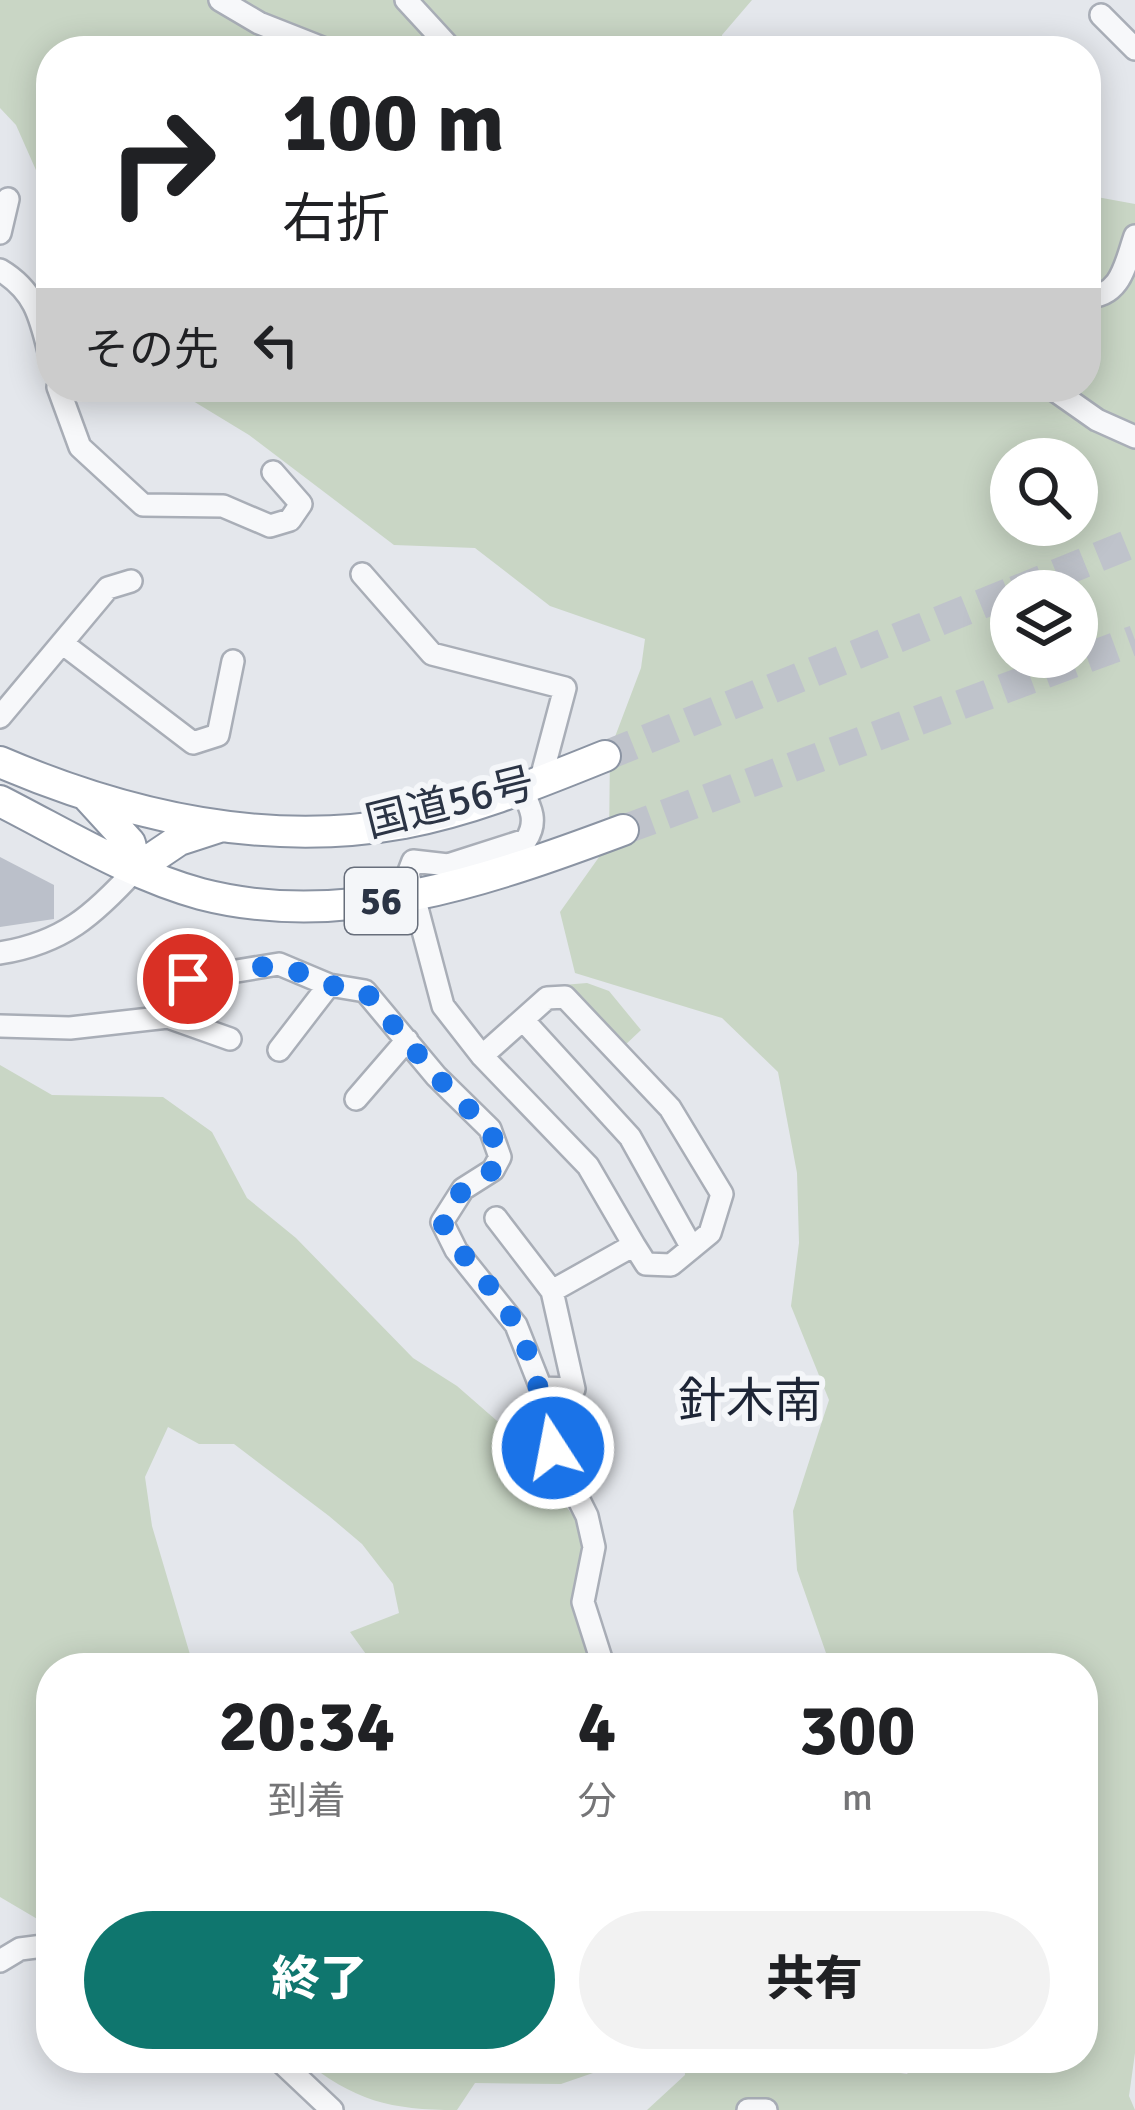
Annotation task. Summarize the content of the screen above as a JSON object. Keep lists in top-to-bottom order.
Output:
{
  "streets": {
    "highway": ["国道56号", "56"]
  },
  "crossings": [
    ["国道56号", "56"]
  ],
  "districts": ["針木南"],
  "page": {
    "turn": ["100 m", "右折"],
    "then": "その先",
    "eta": [
      "20:34",
      "到着",
      "4",
      "分",
      "300",
      "m"
    ],
    "buttons": ["終了", "共有"]
  }
}
